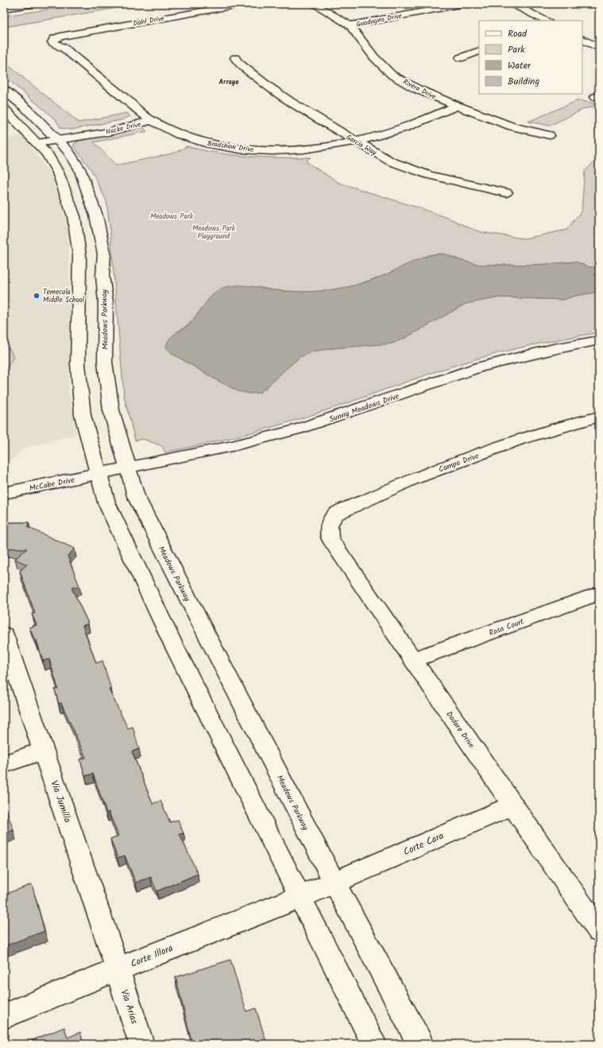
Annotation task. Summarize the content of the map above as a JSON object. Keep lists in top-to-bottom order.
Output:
{
  "streets": {
    "street": [
      "Guadagno Drive",
      "Dahl Drive",
      "Rivera Drive",
      "Nacke Drive",
      "Garcia Way",
      "Bradshaw Drive",
      "Meadows Parkway",
      "Sunny Meadows Drive",
      "Campo Drive",
      "McCabe Drive",
      "Rosa Court",
      "Dodaro Drive",
      "Via Jumilla",
      "Corte Cara",
      "Corte Illora",
      "Via Arias"
    ]
  },
  "crossings": [
    ["Guadagno Drive", "Rivera Drive"],
    ["Dahl Drive", "Bradshaw Drive"],
    ["Rivera Drive", "Bradshaw Drive"],
    ["Nacke Drive", "Bradshaw Drive"],
    ["Nacke Drive", "Meadows Parkway"],
    ["Garcia Way", "Bradshaw Drive"],
    ["Meadows Parkway", "Sunny Meadows Drive"],
    ["Meadows Parkway", "Corte Cara"],
    ["Sunny Meadows Drive", "McCabe Drive"],
    ["Campo Drive", "Dodaro Drive"],
    ["Rosa Court", "Dodaro Drive"],
    ["Dodaro Drive", "Corte Cara"],
    ["Via Jumilla", "Corte Illora"],
    ["Via Jumilla", "Via Arias"],
    ["Corte Cara", "Corte Illora"],
    ["Corte Illora", "Via Arias"]
  ],
  "districts": ["Arroyo"],
  "parks": ["Meadows Park", "Meadows Park Playground"],
  "places": ["Temecula Middle School"],
  "legend": [
    "Road",
    "Park",
    "Water",
    "Building"
  ]
}
